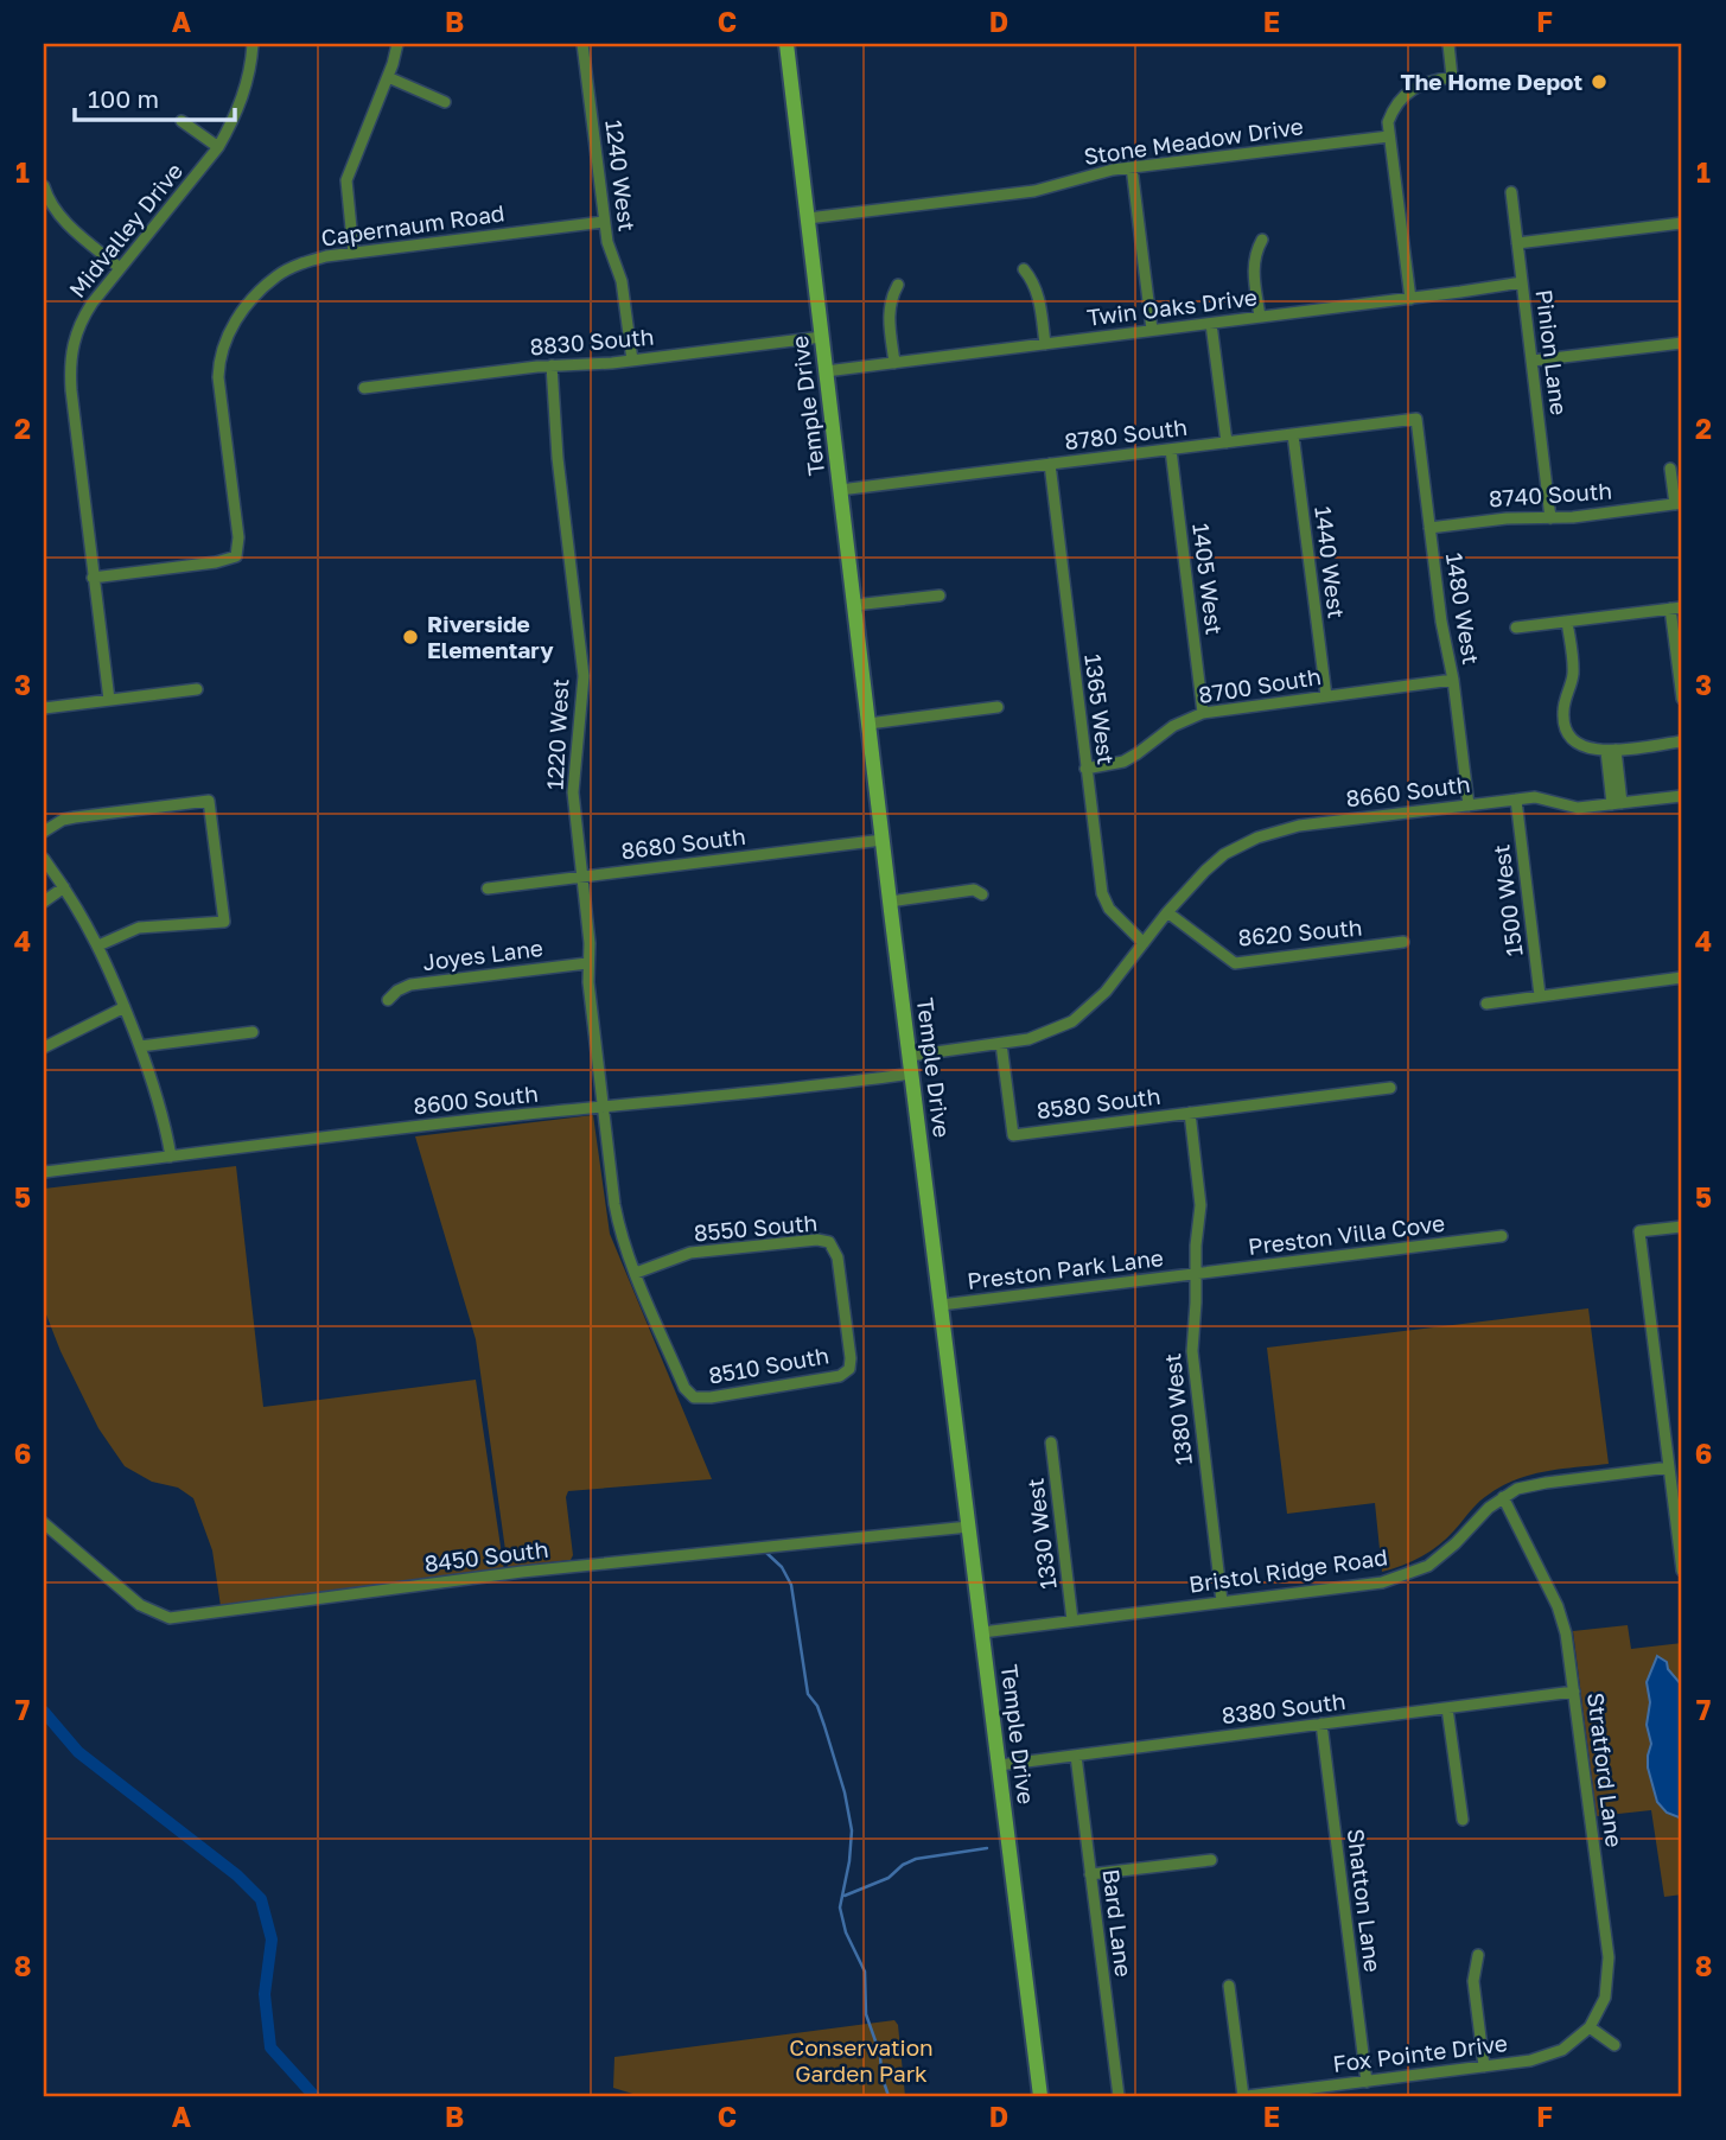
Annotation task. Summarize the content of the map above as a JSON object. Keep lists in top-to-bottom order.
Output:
{
  "streets": {
    "street": [
      "Stone Meadow Drive",
      "1240 West",
      "Capernaum Road",
      "Midvalley Drive",
      "Twin Oaks Drive",
      "8830 South",
      "Pinion Lane",
      "Temple Drive",
      "8780 South",
      "8740 South",
      "1440 West",
      "1405 West",
      "1480 West",
      "8700 South",
      "1365 West",
      "1220 West",
      "8660 South",
      "8680 South",
      "1500 West",
      "8620 South",
      "Joyes Lane",
      "8600 South",
      "8580 South",
      "8550 South",
      "Preston Villa Cove",
      "Preston Park Lane",
      "8510 South",
      "1380 West",
      "1330 West",
      "8450 South",
      "Bristol Ridge Road",
      "8380 South",
      "Stratford Lane",
      "Shatton Lane",
      "Bard Lane",
      "Fox Pointe Drive"
    ]
  },
  "crossings": [
    ["Stone Meadow Drive", "Temple Drive"],
    ["1240 West", "Capernaum Road"],
    ["1240 West", "8830 South"],
    ["Capernaum Road", "Midvalley Drive"],
    ["Twin Oaks Drive", "Pinion Lane"],
    ["Twin Oaks Drive", "Temple Drive"],
    ["8830 South", "Temple Drive"],
    ["8830 South", "1220 West"],
    ["Pinion Lane", "8740 South"],
    ["Temple Drive", "8780 South"],
    ["Temple Drive", "8660 South"],
    ["Temple Drive", "8680 South"],
    ["Temple Drive", "8600 South"],
    ["Temple Drive", "Preston Park Lane"],
    ["Temple Drive", "8450 South"],
    ["Temple Drive", "Bristol Ridge Road"],
    ["Temple Drive", "8380 South"],
    ["8780 South", "1440 West"],
    ["8780 South", "1405 West"],
    ["8780 South", "1480 West"],
    ["8780 South", "1365 West"],
    ["8740 South", "1480 West"],
    ["1440 West", "8700 South"],
    ["1405 West", "8700 South"],
    ["1480 West", "8700 South"],
    ["1480 West", "8660 South"],
    ["8700 South", "1365 West"],
    ["1365 West", "8660 South"],
    ["1220 West", "8680 South"],
    ["1220 West", "Joyes Lane"],
    ["1220 West", "8600 South"],
    ["1220 West", "8550 South"],
    ["1220 West", "8510 South"],
    ["8660 South", "1500 West"],
    ["8660 South", "8620 South"],
    ["8660 South", "8580 South"],
    ["8580 South", "1380 West"],
    ["8550 South", "8510 South"],
    ["Preston Villa Cove", "Preston Park Lane"],
    ["Preston Villa Cove", "1380 West"],
    ["Preston Park Lane", "1380 West"],
    ["1380 West", "Bristol Ridge Road"],
    ["1330 West", "Bristol Ridge Road"],
    ["Bristol Ridge Road", "Stratford Lane"],
    ["8380 South", "Stratford Lane"],
    ["8380 South", "Shatton Lane"],
    ["8380 South", "Bard Lane"],
    ["Stratford Lane", "Fox Pointe Drive"],
    ["Shatton Lane", "Fox Pointe Drive"]
  ],
  "parks": ["Conservation Garden Park"],
  "places": ["The Home Depot", "Riverside Elementary"],
  "scale_bar": "100 m",
  "grid": {
    "columns": [
      "A",
      "B",
      "C",
      "D",
      "E",
      "F"
    ],
    "rows": [
      "1",
      "2",
      "3",
      "4",
      "5",
      "6",
      "7",
      "8"
    ]
  }
}
